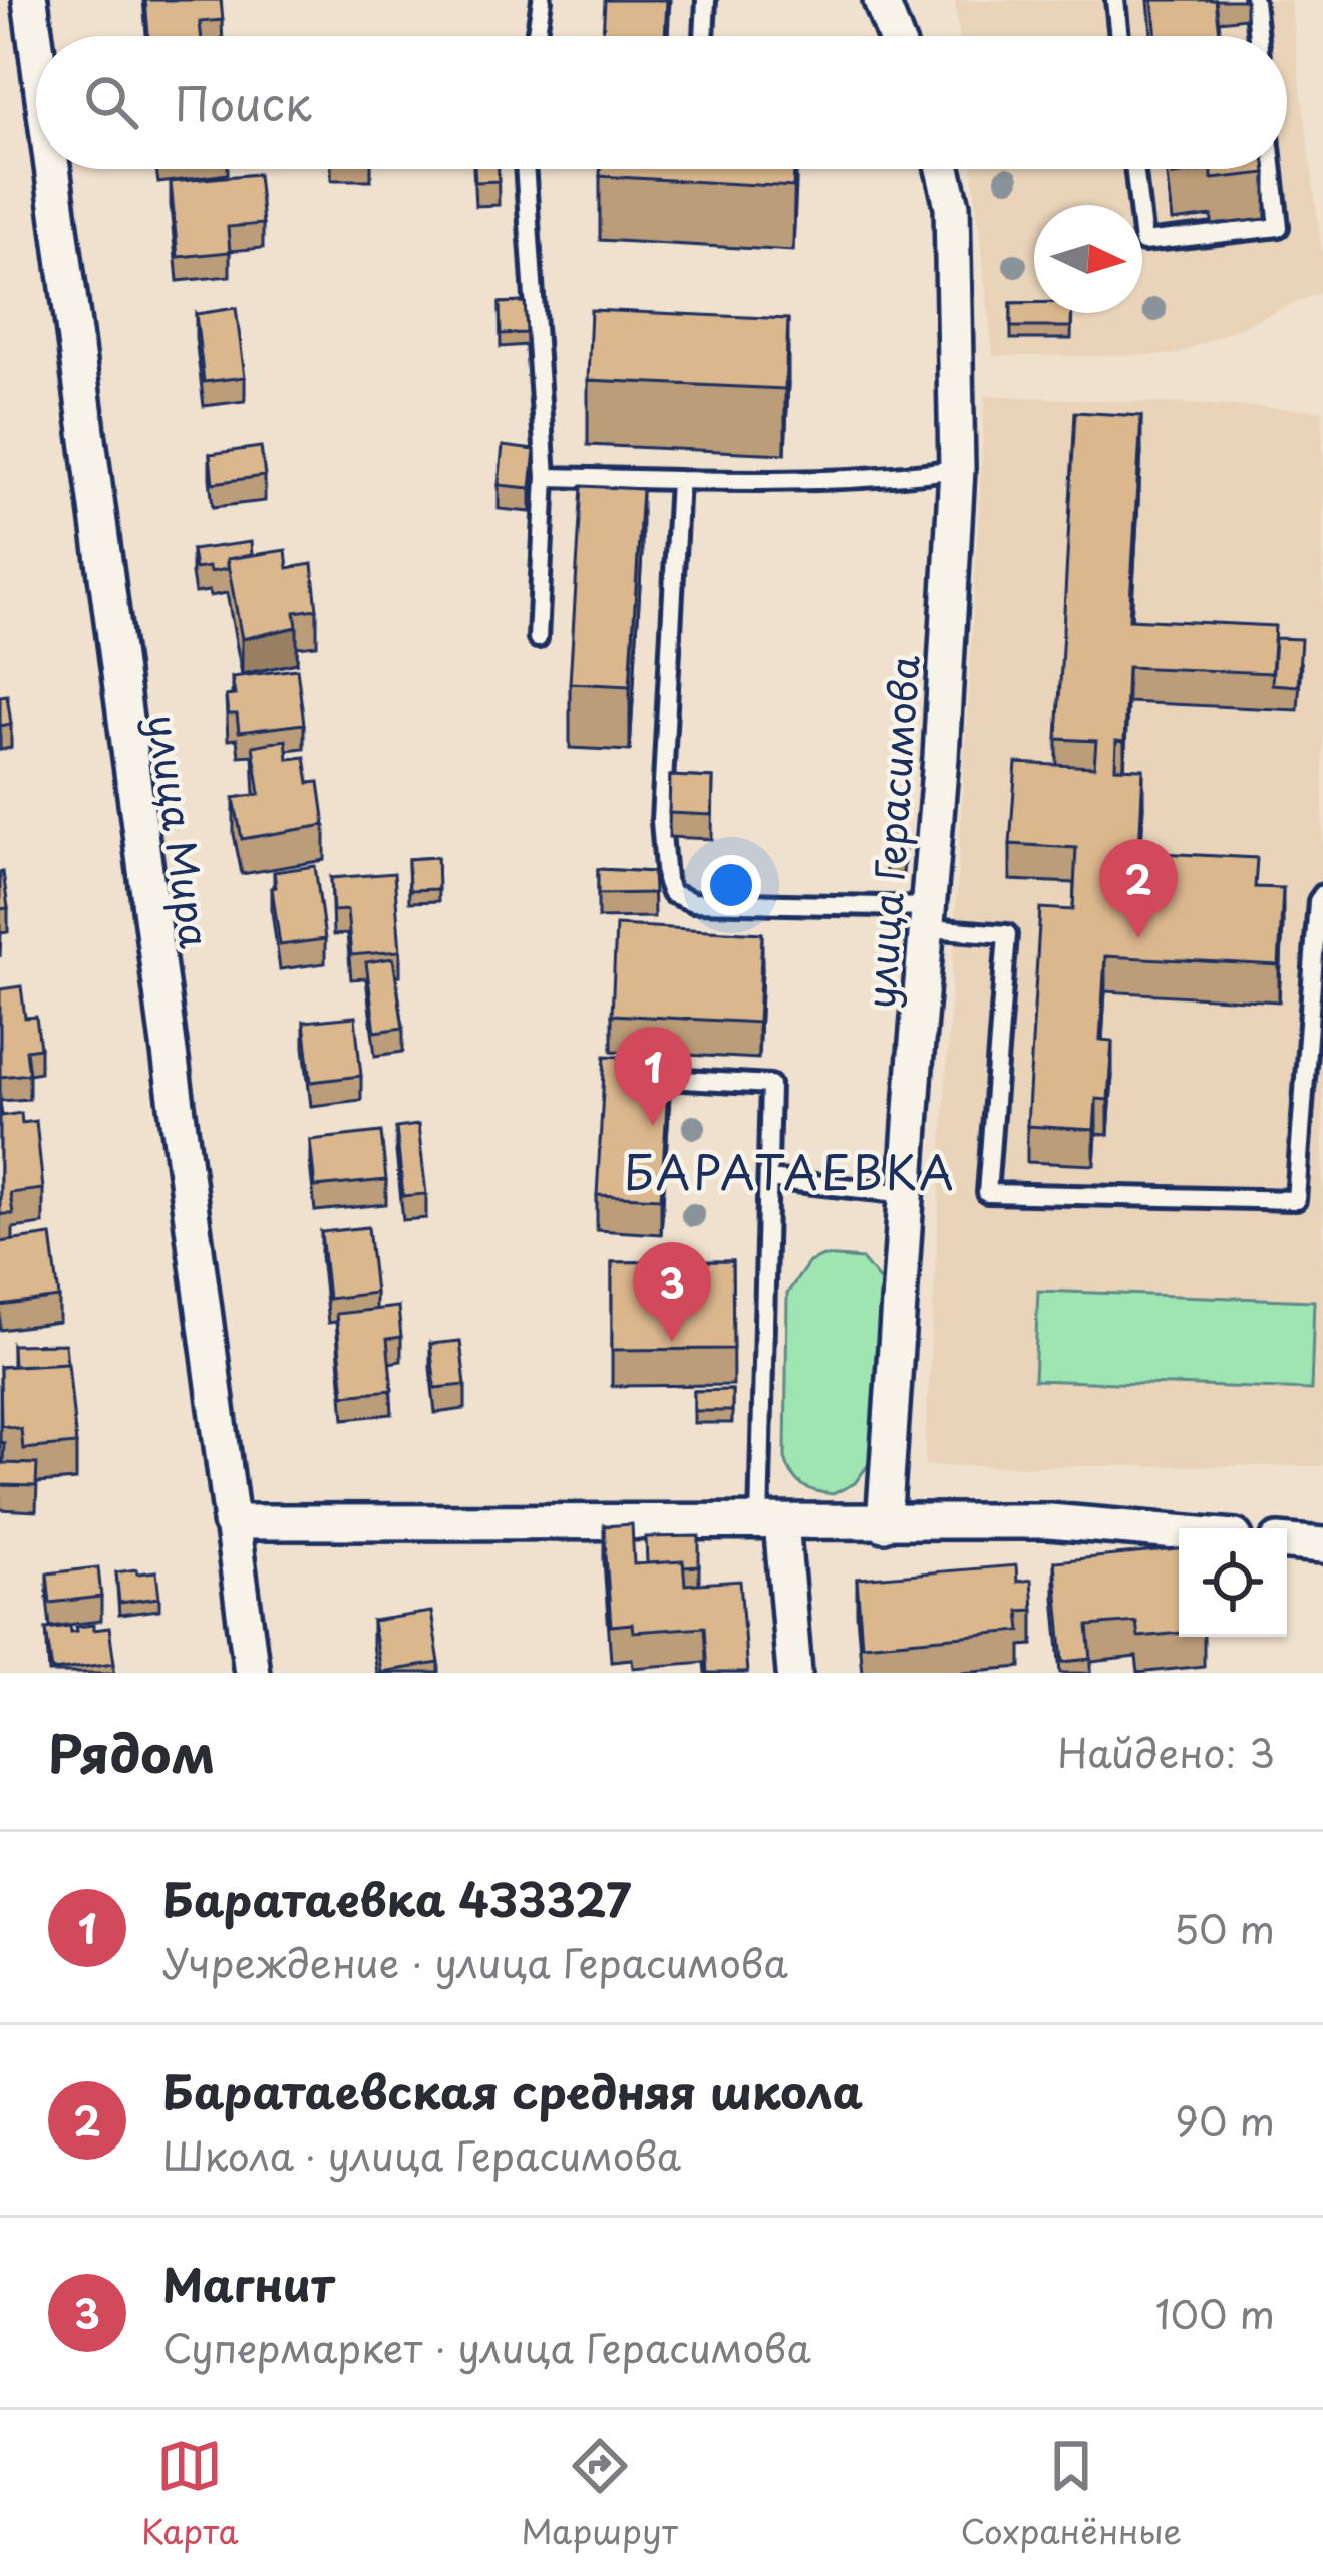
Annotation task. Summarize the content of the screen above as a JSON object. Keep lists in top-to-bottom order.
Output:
{
  "streets": {
    "street": ["улица Мира", "улица Герасимова"]
  },
  "districts": ["БАРАТАЕВКА"],
  "north": "right",
  "page": {
    "search": "Поиск",
    "pins": ["2", "1", "3"],
    "heading": ["Рядом", "Найдено: 3"],
    "list": [
      {
        "mark": "1",
        "name": "Баратаевка 433327",
        "note": "Учреждение · улица Герасимова",
        "value": "50 m"
      },
      {
        "mark": "2",
        "name": "Баратаевская средняя школа",
        "note": "Школа · улица Герасимова",
        "value": "90 m"
      },
      {
        "mark": "3",
        "name": "Магнит",
        "note": "Супермаркет · улица Герасимова",
        "value": "100 m"
      }
    ],
    "nav": ["Карта", "Маршрут", "Сохранённые"]
  }
}
